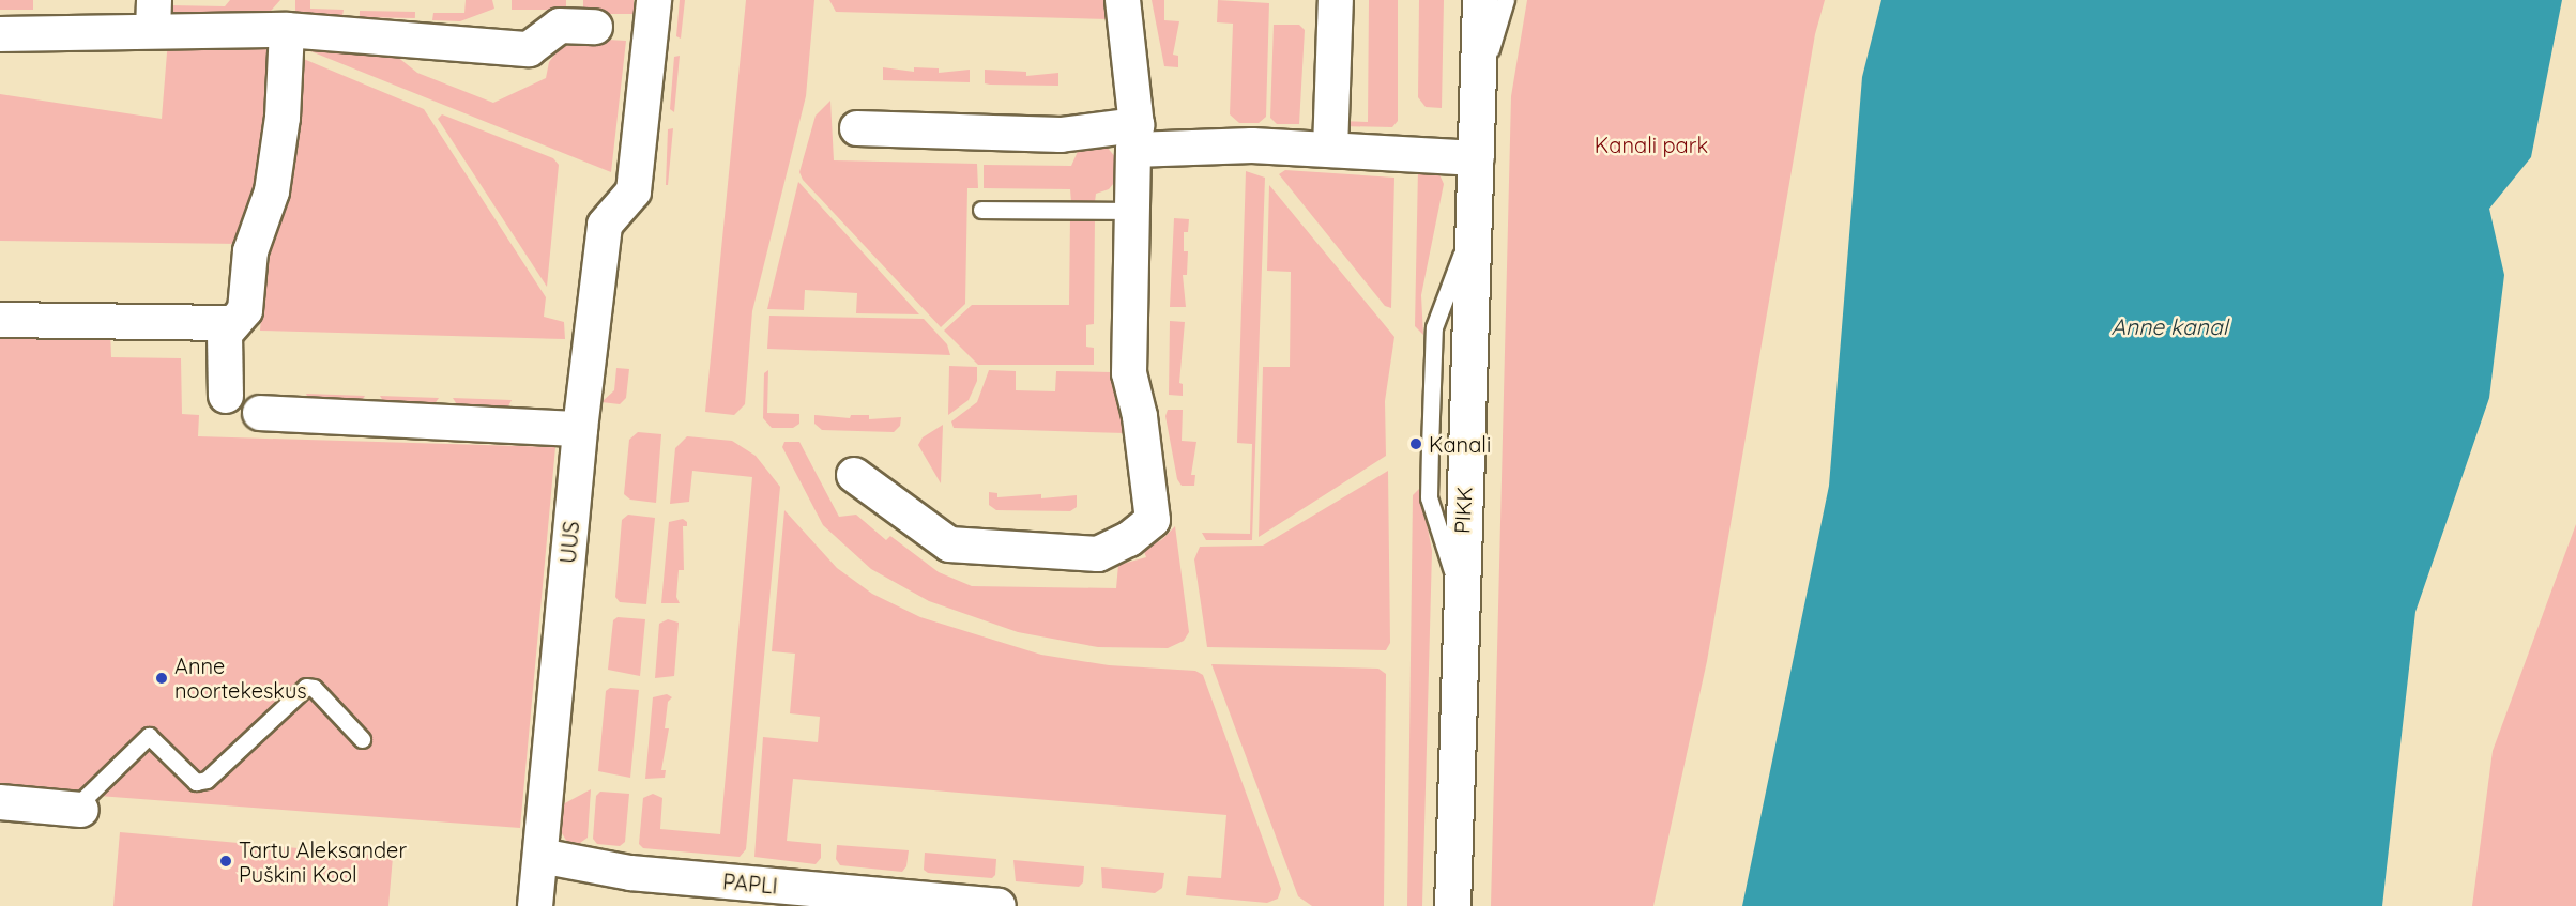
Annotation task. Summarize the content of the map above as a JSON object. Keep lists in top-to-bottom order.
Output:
{
  "streets": {
    "street": ["PIKK", "UUS", "PAPLI"]
  },
  "crossings": [
    ["UUS", "PAPLI"]
  ],
  "water": ["Anne kanal"],
  "parks": ["Kanali park"],
  "places": ["Kanali", "Anne noortekeskus", "Tartu Aleksander Puškini Kool"]
}
